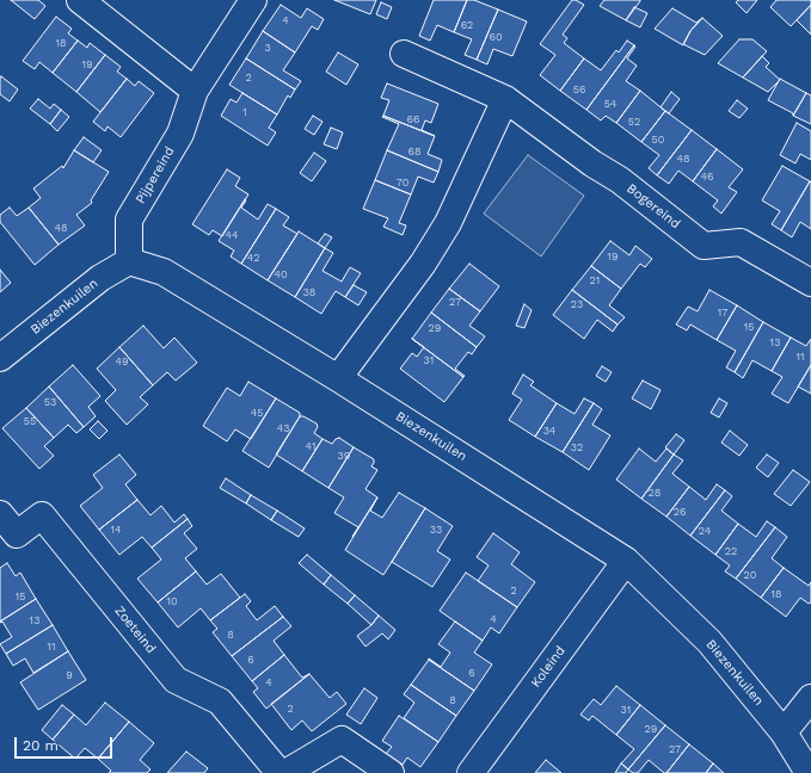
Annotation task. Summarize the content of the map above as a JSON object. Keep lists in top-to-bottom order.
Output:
{
  "streets": {
    "street": [
      "Pijpereind",
      "Bogereind",
      "Biezenkuilen",
      "Zoeteind",
      "Koleind"
    ]
  },
  "crossings": [
    ["Pijpereind", "Biezenkuilen"],
    ["Biezenkuilen", "Koleind"]
  ],
  "house_numbers": [
    "4",
    "62",
    "60",
    "18",
    "3",
    "19",
    "2",
    "56",
    "54",
    "1",
    "66",
    "52",
    "50",
    "68",
    "48",
    "46",
    "70",
    "48",
    "44",
    "19",
    "42",
    "40",
    "21",
    "38",
    "27",
    "23",
    "17",
    "15",
    "29",
    "13",
    "11",
    "31",
    "49",
    "53",
    "45",
    "55",
    "43",
    "34",
    "41",
    "32",
    "39",
    "28",
    "26",
    "14",
    "33",
    "24",
    "22",
    "20",
    "2",
    "18",
    "15",
    "10",
    "4",
    "13",
    "8",
    "11",
    "6",
    "6",
    "9",
    "4",
    "8",
    "2",
    "31",
    "29",
    "27"
  ],
  "scale_bar": "20 m"
}
